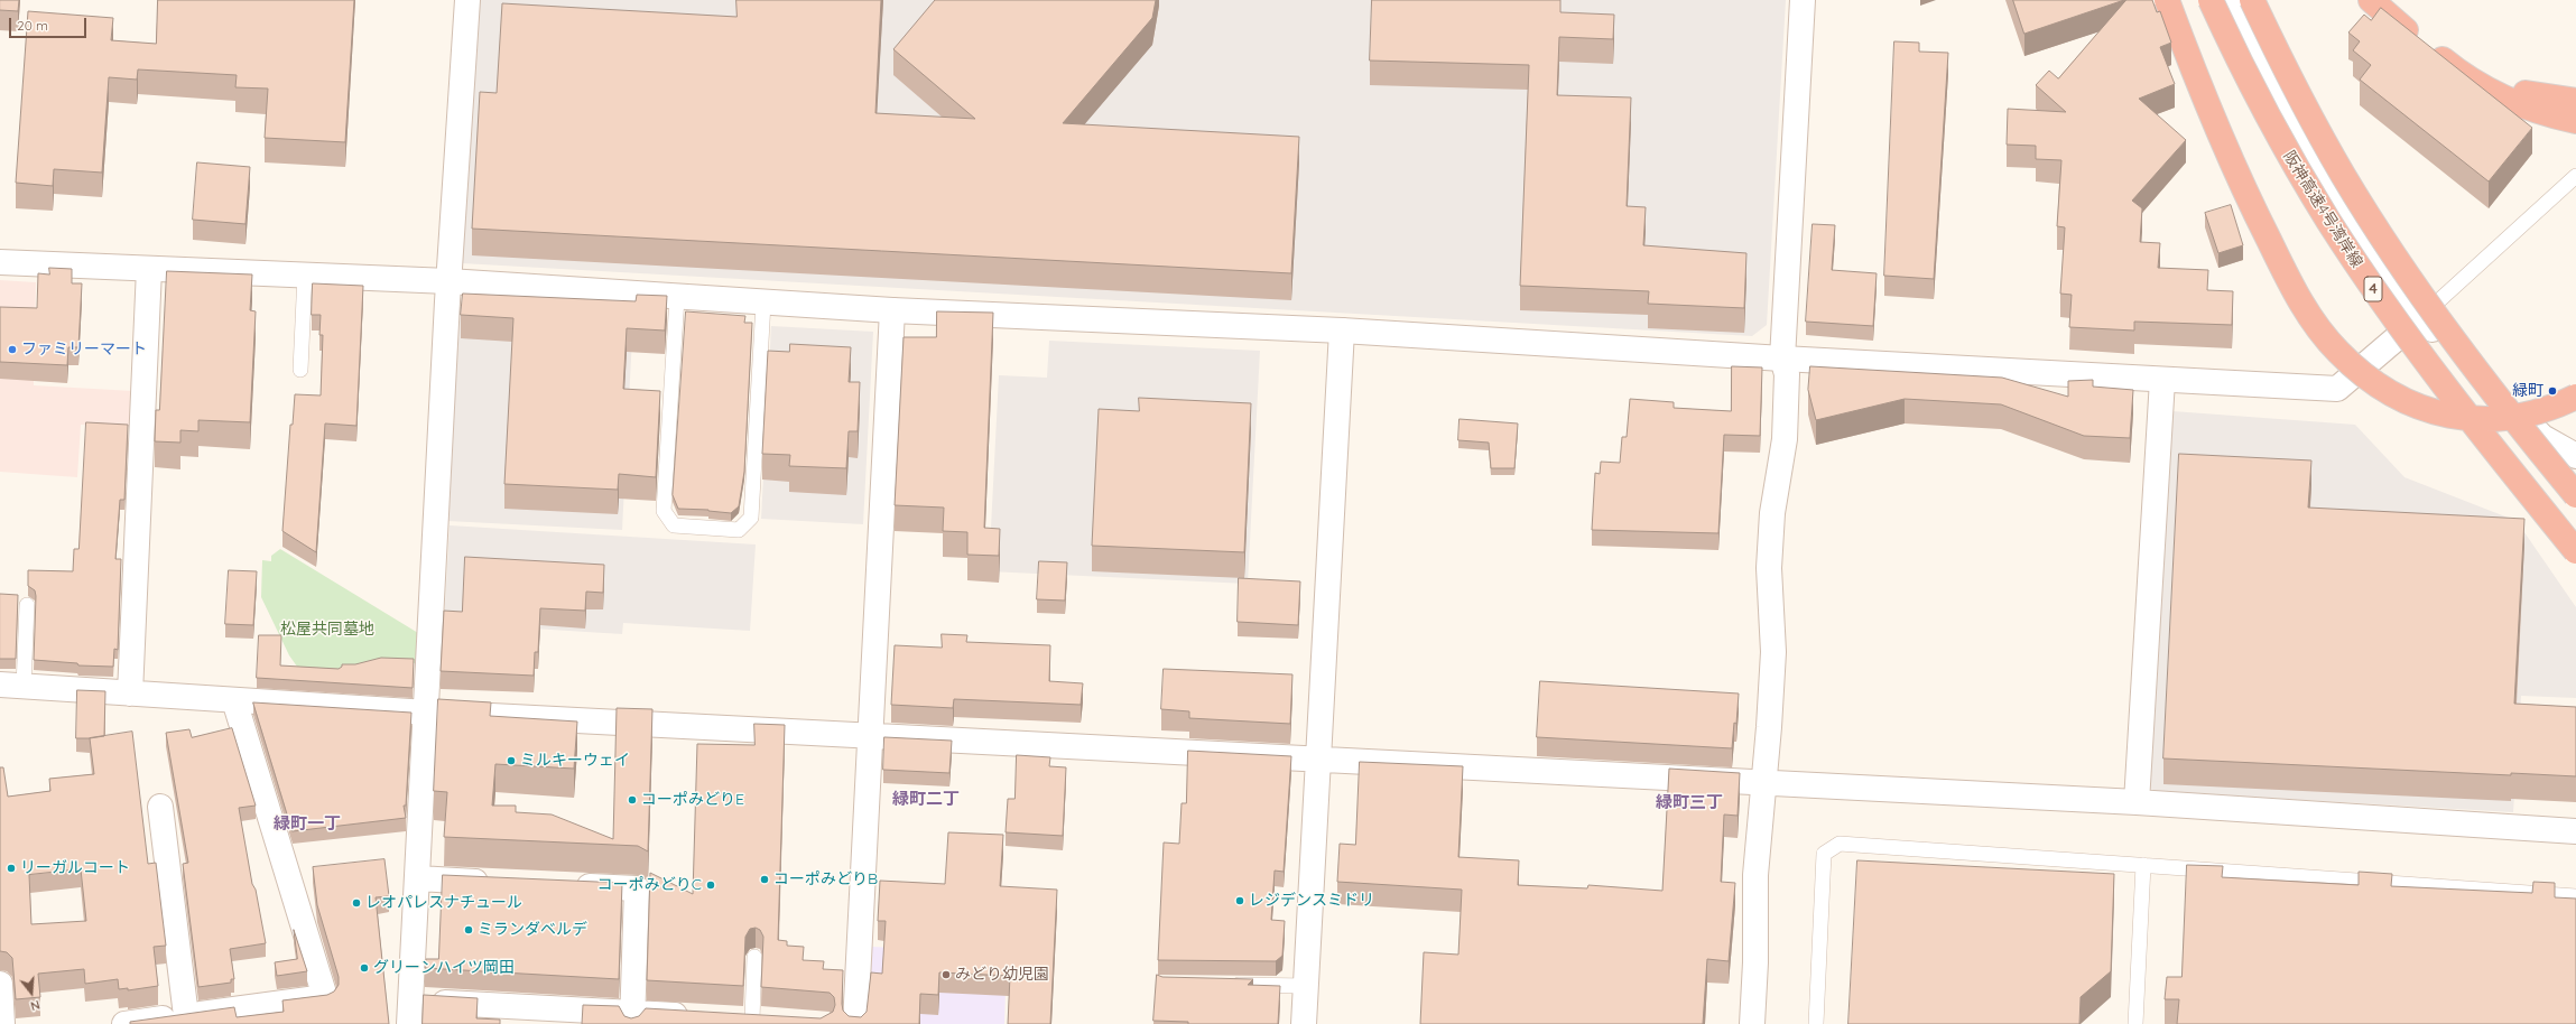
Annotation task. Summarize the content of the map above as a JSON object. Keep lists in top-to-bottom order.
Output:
{
  "streets": {
    "highway": ["阪神高速4号湾岸線", "4"]
  },
  "districts": ["緑町二丁", "緑町三丁", "緑町一丁"],
  "parks": ["松屋共同墓地"],
  "places": [
    "ファミリーマート",
    "緑町",
    "ミルキーウェイ",
    "コーポみどりE",
    "リーガルコート",
    "コーポみどりB",
    "コーポみどりC",
    "レジデンスミドリ",
    "レオパレスナチュール",
    "ミランダベルデ",
    "グリーンハイツ岡田",
    "みどり幼児園"
  ],
  "scale_bar": "20 m",
  "north": "bottom"
}
